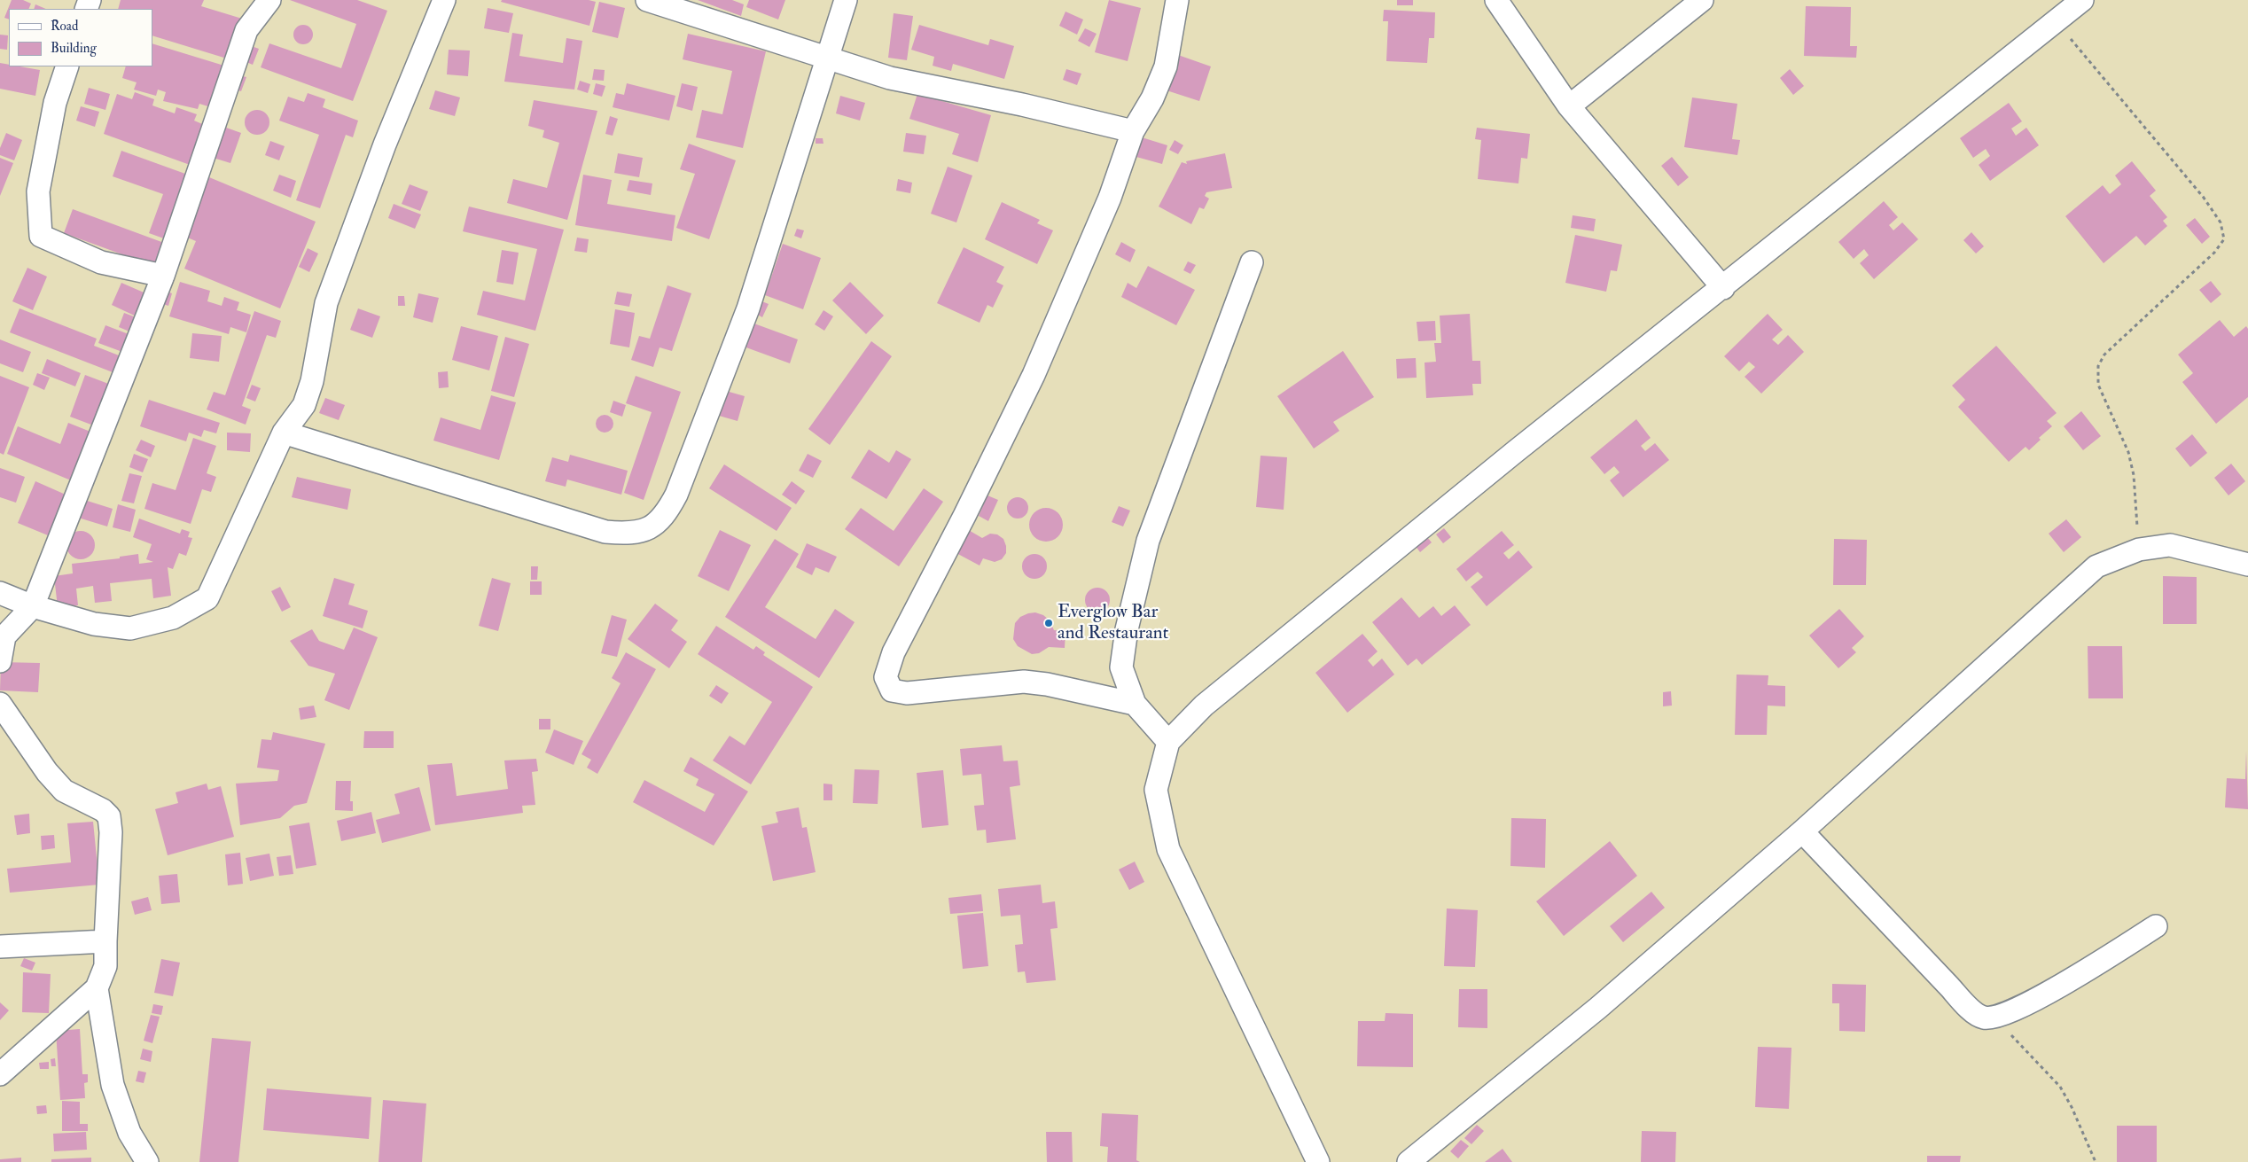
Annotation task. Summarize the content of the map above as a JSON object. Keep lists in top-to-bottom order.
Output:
{
  "places": ["Everglow Bar and Restaurant"],
  "legend": ["Road", "Building"]
}
